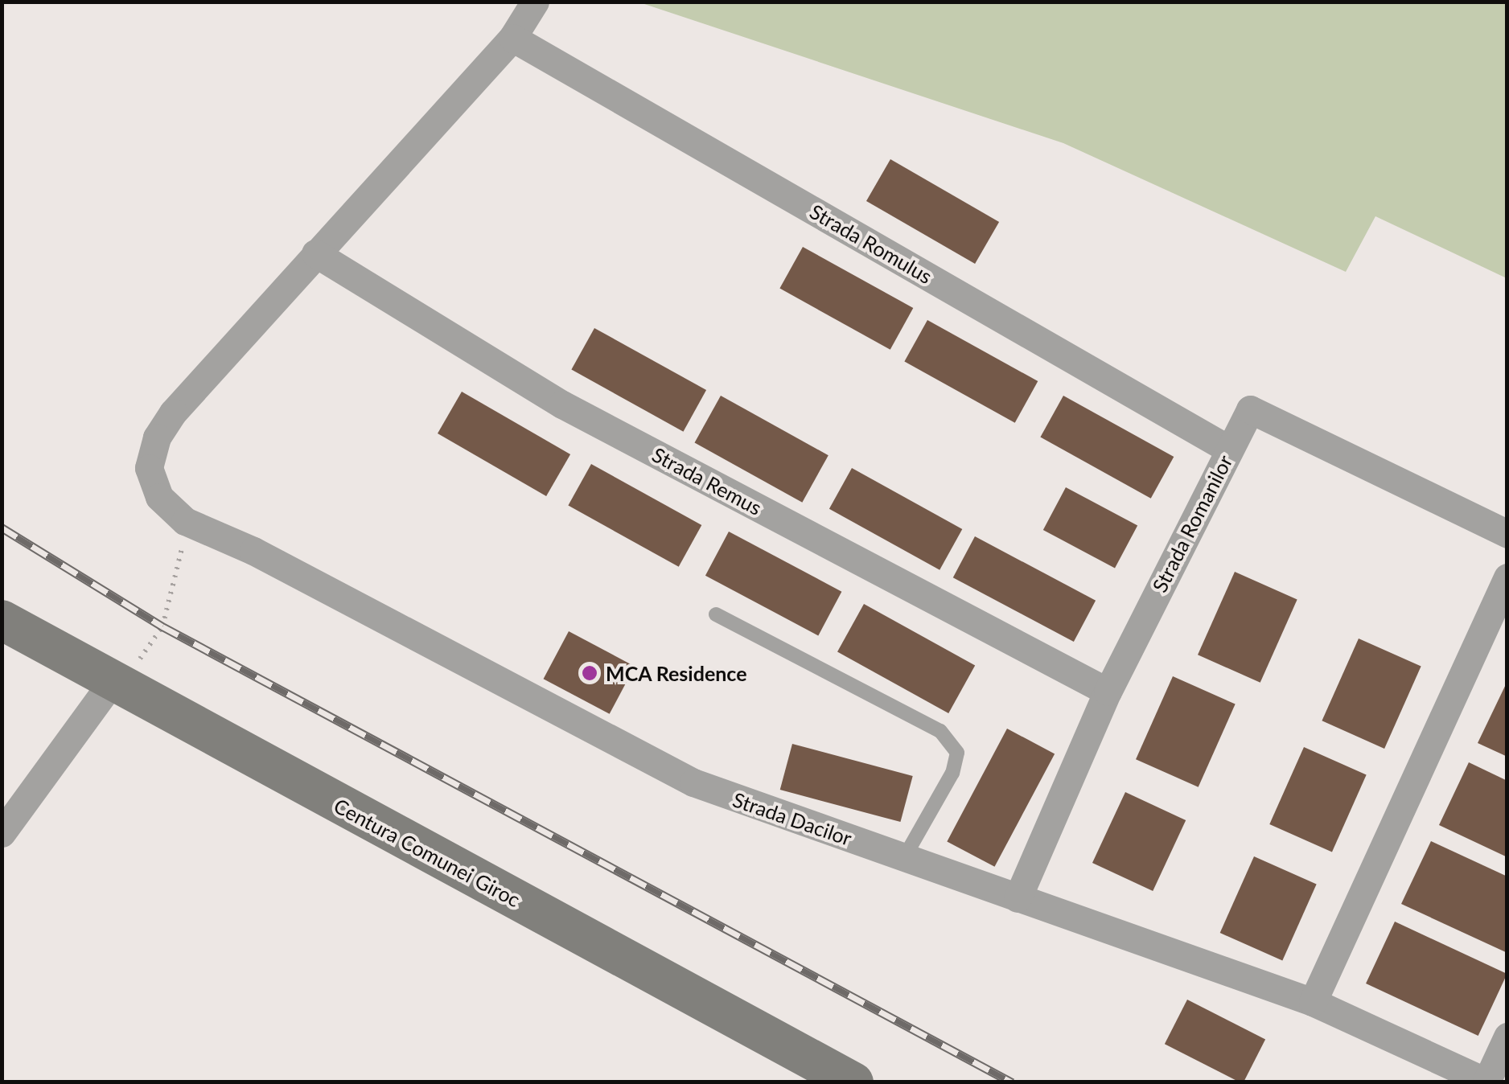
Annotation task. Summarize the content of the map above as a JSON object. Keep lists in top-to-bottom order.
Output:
{
  "streets": {
    "main road": ["Centura Comunei Giroc"],
    "street": [
      "Strada Romulus",
      "Strada Remus",
      "Strada Romanilor",
      "Strada Dacilor"
    ]
  },
  "crossings": [
    ["Strada Romulus", "Strada Romanilor"],
    ["Strada Remus", "Strada Romanilor"],
    ["Strada Remus", "Strada Dacilor"],
    ["Strada Romanilor", "Strada Dacilor"]
  ],
  "places": ["MCA Residence"]
}
